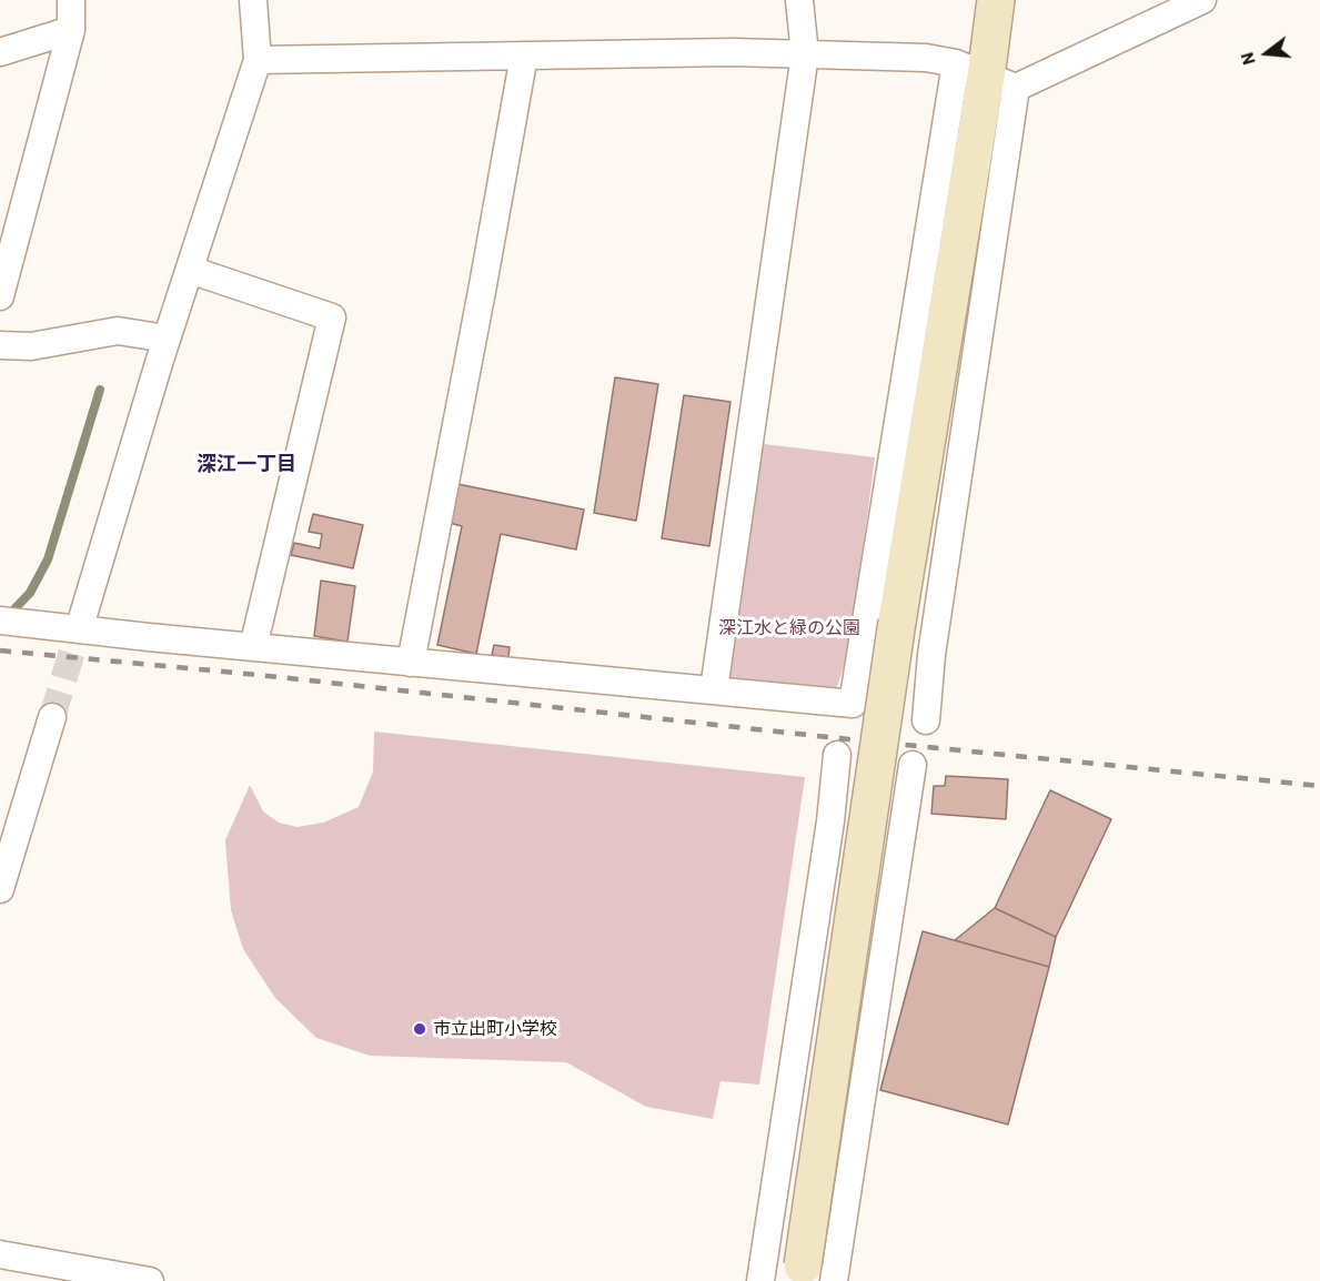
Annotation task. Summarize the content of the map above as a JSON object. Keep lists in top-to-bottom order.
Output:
{
  "districts": ["深江一丁目"],
  "parks": ["深江水と緑の公園"],
  "places": ["市立出町小学校"],
  "north": "left"
}
